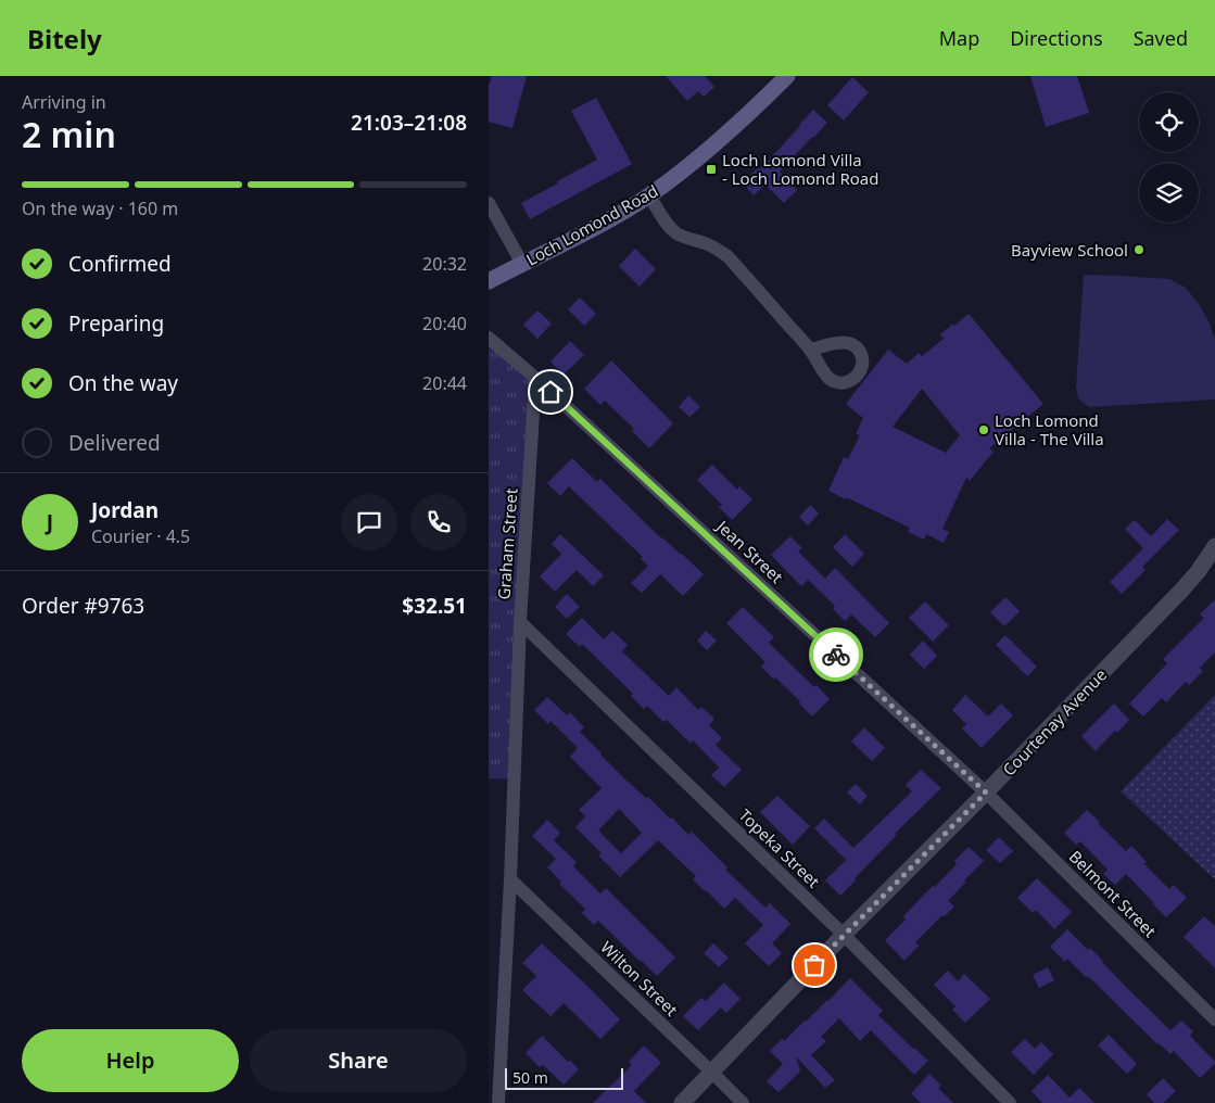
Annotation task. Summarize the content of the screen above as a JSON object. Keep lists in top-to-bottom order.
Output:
{
  "streets": {
    "main road": ["Loch Lomond Road"],
    "street": [
      "Graham Street",
      "Jean Street",
      "Courtenay Avenue",
      "Topeka Street",
      "Belmont Street",
      "Wilton Street"
    ]
  },
  "crossings": [
    ["Graham Street", "Jean Street"],
    ["Graham Street", "Topeka Street"],
    ["Graham Street", "Wilton Street"],
    ["Jean Street", "Courtenay Avenue"],
    ["Jean Street", "Belmont Street"],
    ["Courtenay Avenue", "Topeka Street"],
    ["Courtenay Avenue", "Belmont Street"],
    ["Courtenay Avenue", "Wilton Street"]
  ],
  "places": {
    "transit": ["Loch Lomond Villa - Loch Lomond Road"],
    "other": ["Bayview School", "Loch Lomond Villa - The Villa"]
  },
  "scale_bar": "50 m",
  "page": {
    "header": "Bitely",
    "nav": ["Map", "Directions", "Saved"],
    "heading": ["2 min", "Arriving in", "21:03–21:08"],
    "panel": [
      "Jordan",
      "Courier · 4.5",
      "Order #9763",
      "$32.51"
    ],
    "bar": "On the way · 160 m",
    "list": [
      ["Confirmed", "20:32"],
      ["Preparing", "20:40"],
      ["On the way", "20:44"],
      "Delivered"
    ],
    "round": "J",
    "buttons": ["Help", "Share"],
    "scale": "50 m"
  }
}
